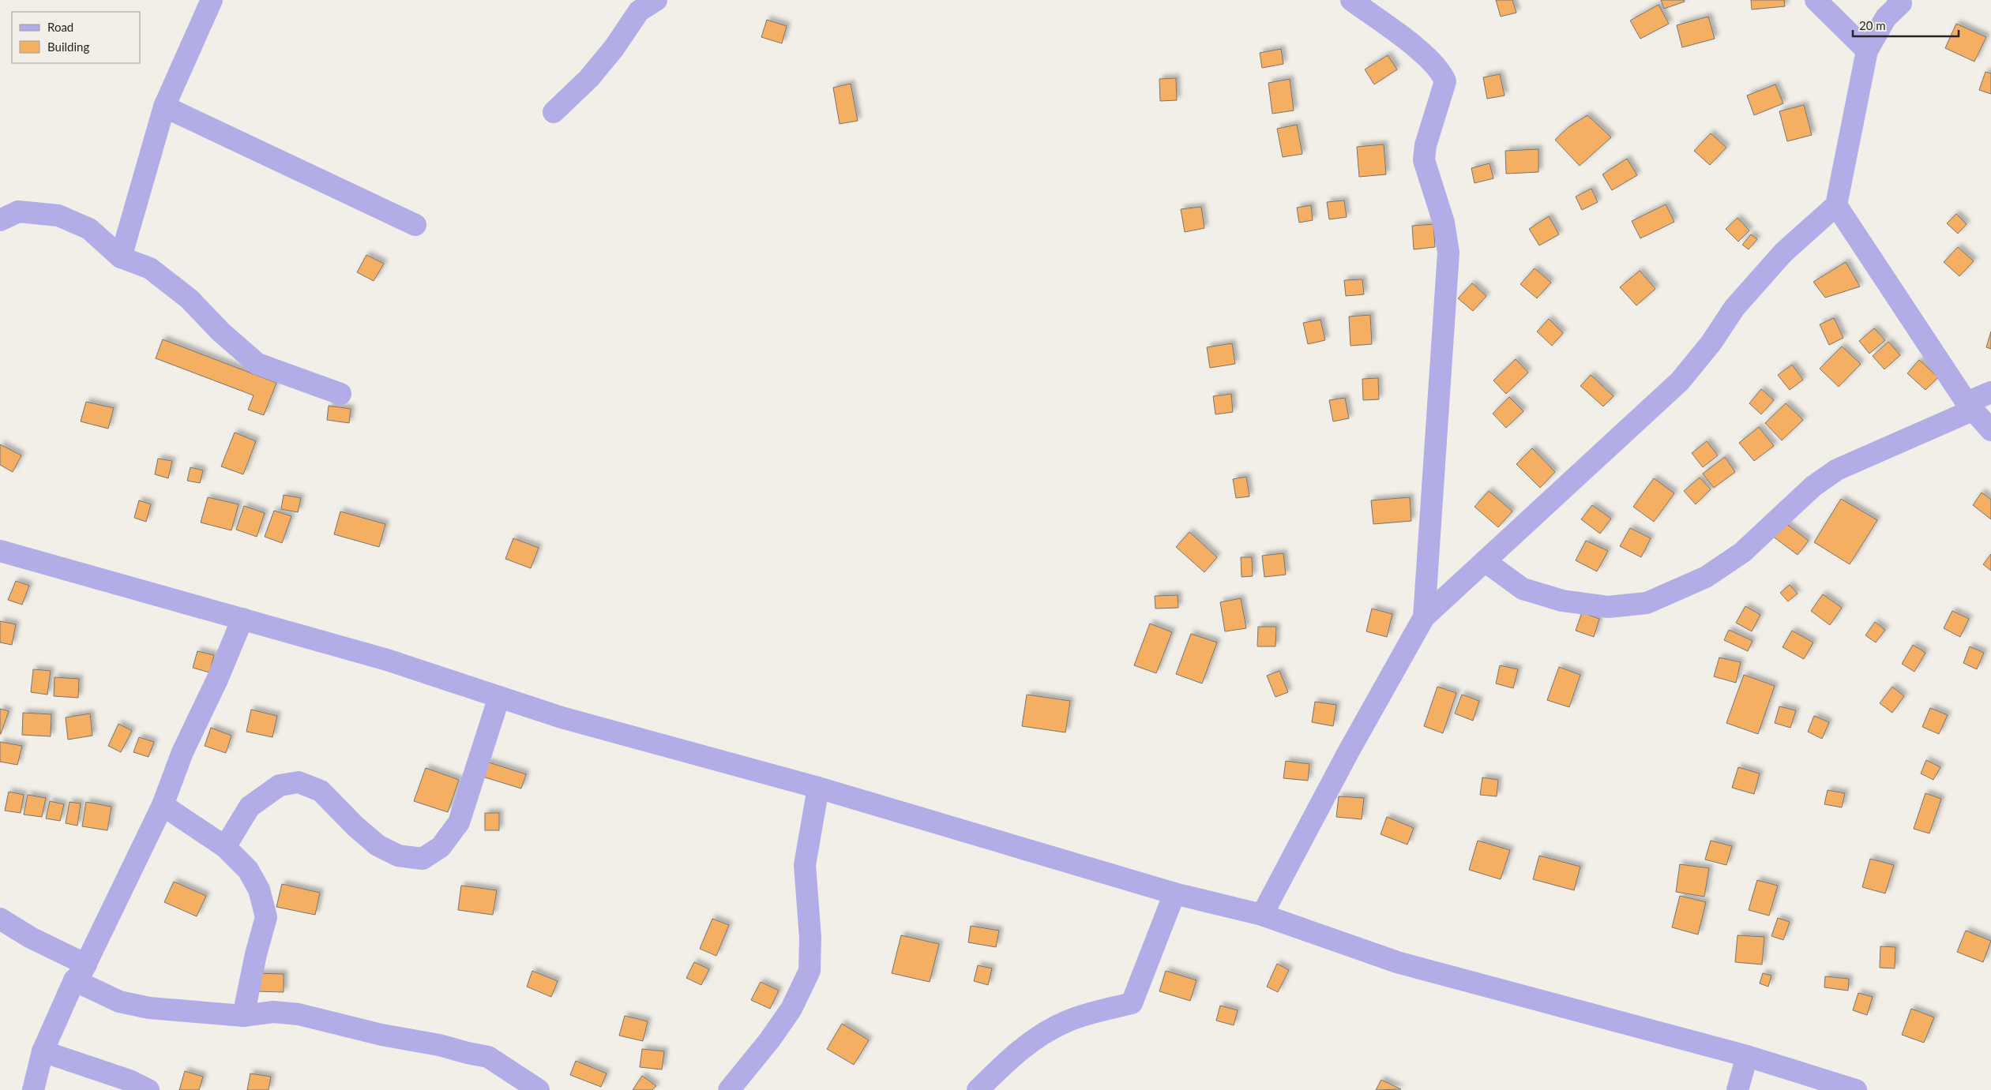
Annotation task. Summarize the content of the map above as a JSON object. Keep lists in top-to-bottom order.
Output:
{
  "legend": ["Road", "Building"],
  "scale_bar": "20 m"
}
